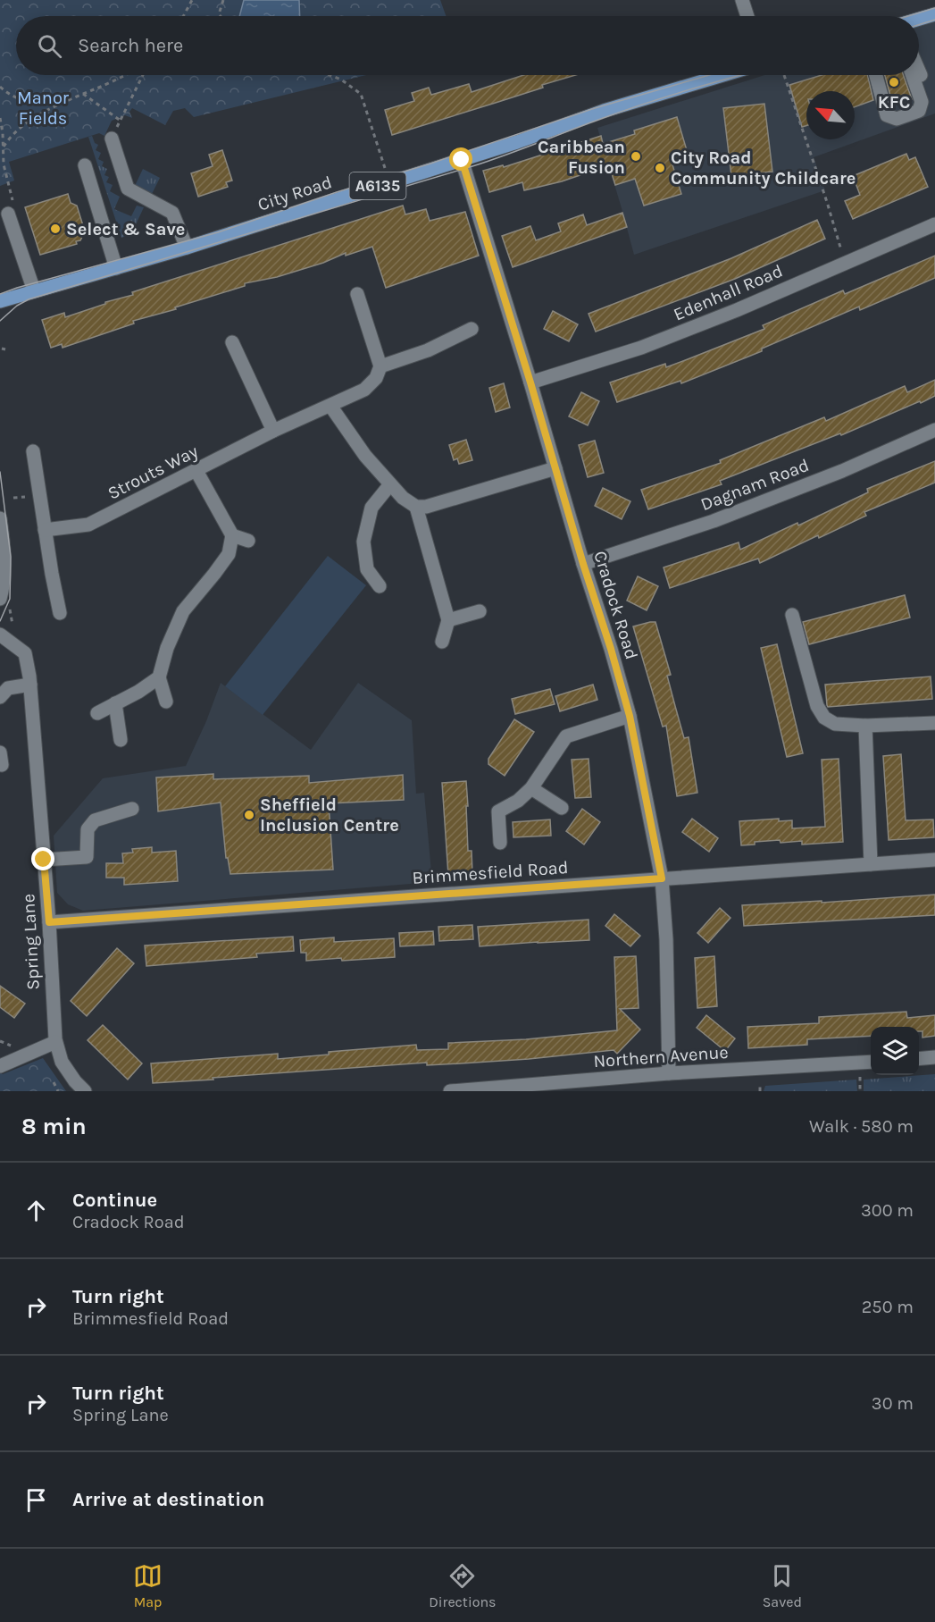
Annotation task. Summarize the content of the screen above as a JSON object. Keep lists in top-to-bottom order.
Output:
{
  "streets": {
    "main road": ["A6135", "City Road"],
    "street": [
      "Edenhall Road",
      "Strouts Way",
      "Dagnam Road",
      "Cradock Road",
      "Brimmesfield Road",
      "Spring Lane",
      "Northern Avenue"
    ]
  },
  "crossings": [
    ["City Road", "Cradock Road"],
    ["Edenhall Road", "Cradock Road"],
    ["Dagnam Road", "Cradock Road"],
    ["Cradock Road", "Brimmesfield Road"],
    ["Cradock Road", "Northern Avenue"],
    ["Brimmesfield Road", "Spring Lane"]
  ],
  "parks": ["Manor Fields"],
  "places": [
    "KFC",
    "Caribbean Fusion",
    "City Road Community Childcare",
    "Select & Save",
    "Sheffield Inclusion Centre"
  ],
  "north": "top left",
  "page": {
    "search": "Search here",
    "heading": ["8 min", "Walk · 580 m"],
    "list": [
      ["Continue", "Cradock Road", "300 m"],
      ["Turn right", "Brimmesfield Road", "250 m"],
      ["Turn right", "Spring Lane", "30 m"],
      "Arrive at destination"
    ],
    "nav": ["Map", "Directions", "Saved"]
  }
}
